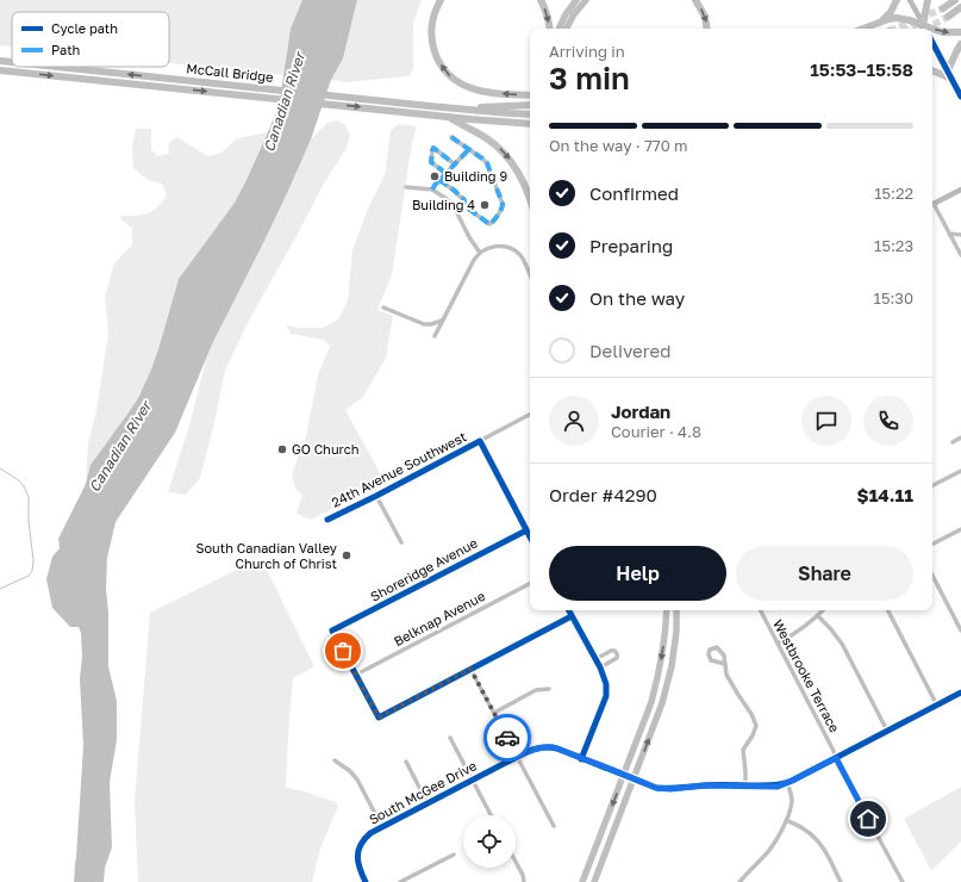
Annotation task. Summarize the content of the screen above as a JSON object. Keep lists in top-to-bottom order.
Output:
{
  "streets": {
    "highway": ["McCall Bridge"],
    "street": [
      "24th Avenue Southwest",
      "Shoreridge Avenue",
      "Belknap Avenue",
      "Westbrooke Terrace",
      "South McGee Drive"
    ]
  },
  "crossings": [
    ["Shoreridge Avenue", "Belknap Avenue"],
    ["Westbrooke Terrace", "South McGee Drive"]
  ],
  "water": ["Canadian River"],
  "places": [
    "Building 9",
    "Building 4",
    "GO Church",
    "South Canadian Valley Church of Christ"
  ],
  "legend": ["Cycle path", "Path"],
  "page": {
    "heading": ["3 min", "Arriving in", "15:53–15:58"],
    "panel": [
      "Jordan",
      "Courier · 4.8",
      "Order #4290",
      "$14.11"
    ],
    "bar": "On the way · 770 m",
    "list": [
      ["Confirmed", "15:22"],
      ["Preparing", "15:23"],
      ["On the way", "15:30"],
      "Delivered"
    ],
    "buttons": ["Help", "Share"]
  }
}
